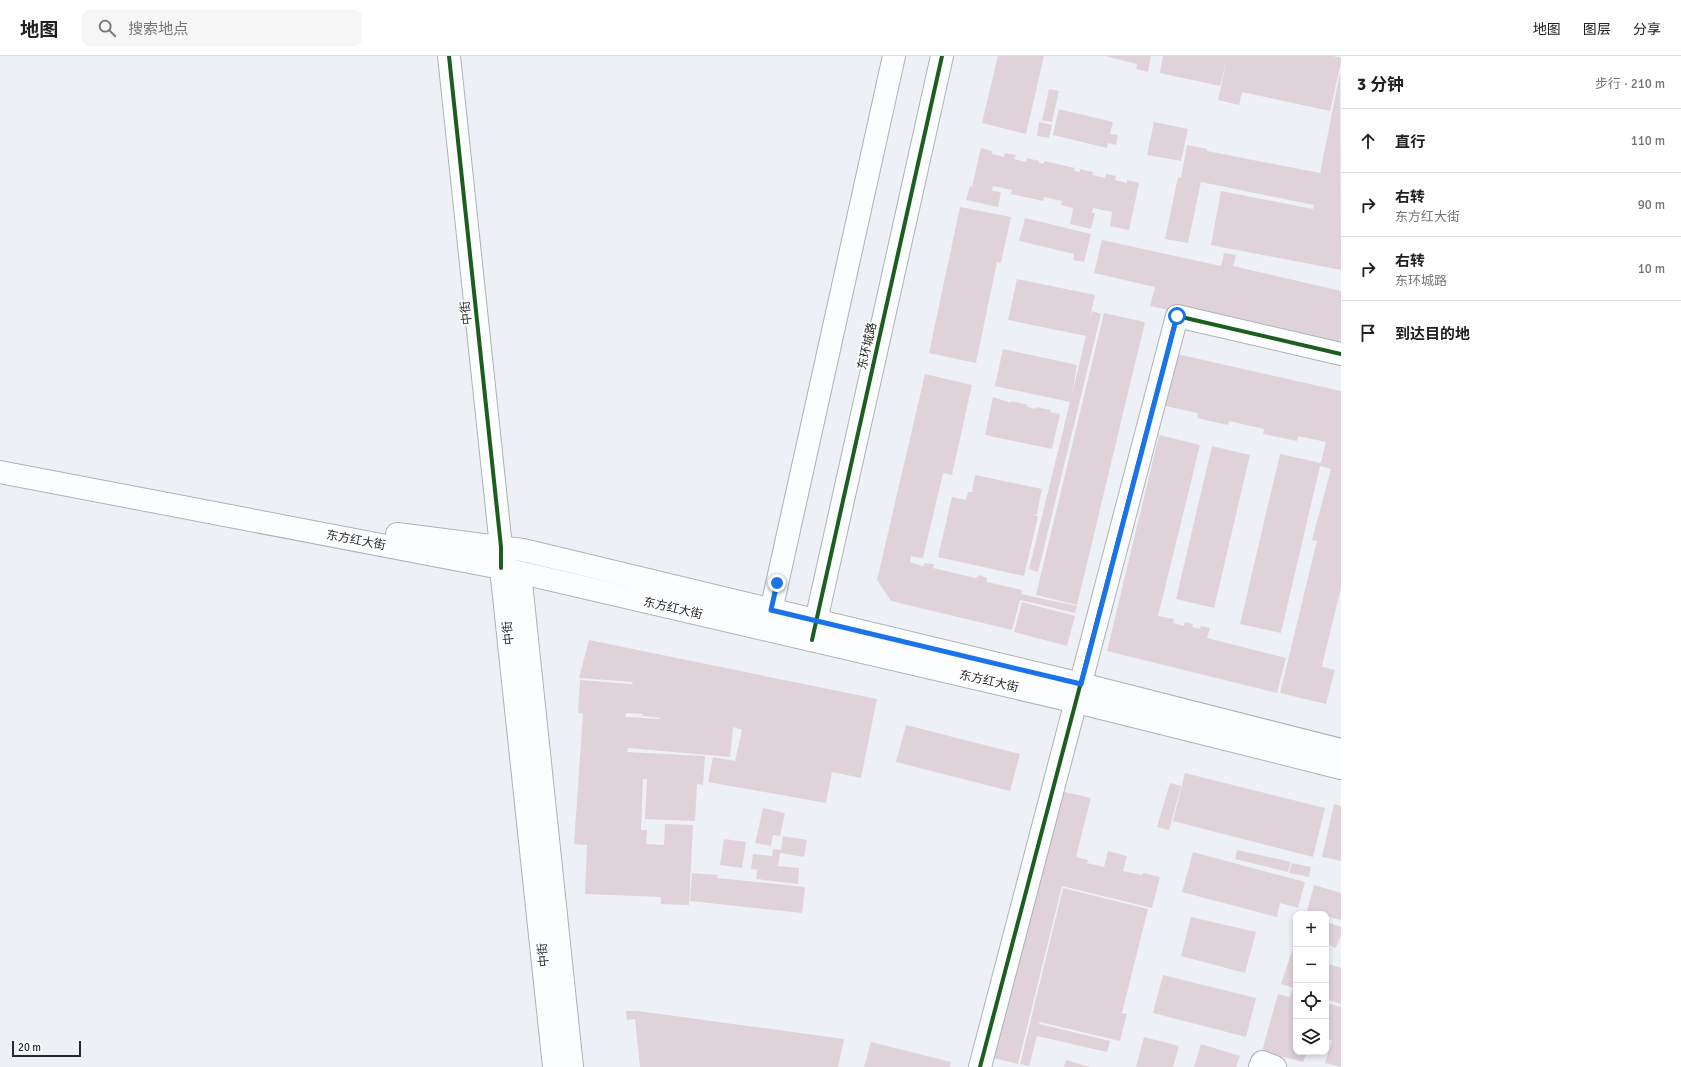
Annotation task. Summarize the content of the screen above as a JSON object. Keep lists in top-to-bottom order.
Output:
{
  "streets": {
    "main road": ["中街", "东环城路", "东方红大街"]
  },
  "crossings": [
    ["中街", "东方红大街"],
    ["东环城路", "东方红大街"]
  ],
  "scale_bar": "20 m",
  "page": {
    "header": "地图",
    "search": "搜索地点",
    "nav": ["地图", "图层", "分享"],
    "heading": ["3 分钟", "步行 · 210 m"],
    "list": [
      ["直行", "110 m"],
      ["右转", "东方红大街", "90 m"],
      ["右转", "东环城路", "10 m"],
      "到达目的地"
    ],
    "map_buttons": ["+", "−"],
    "scale": "20 m"
  }
}
